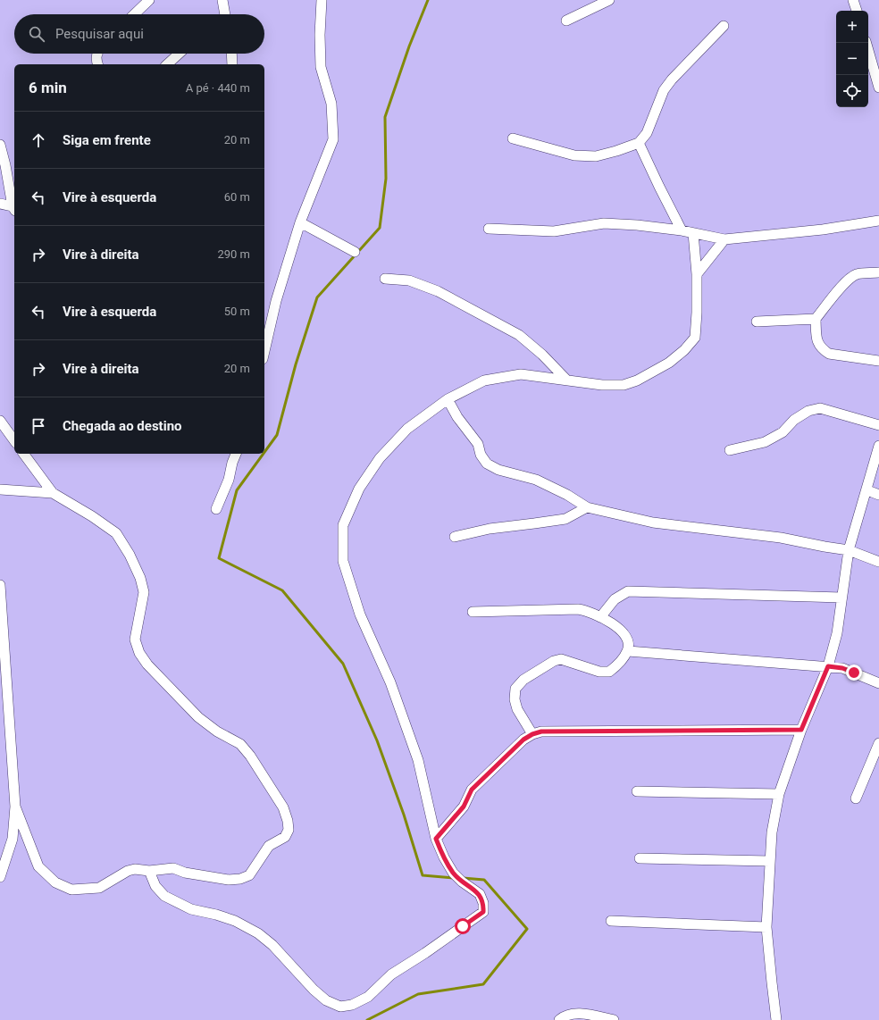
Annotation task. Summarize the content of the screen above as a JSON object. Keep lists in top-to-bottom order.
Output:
{
  "page": {
    "map_buttons": ["+", "−"],
    "search": "Pesquisar aqui",
    "heading": ["6 min", "A pé · 440 m"],
    "list": [
      ["Siga em frente", "20 m"],
      ["Vire à esquerda", "60 m"],
      ["Vire à direita", "290 m"],
      ["Vire à esquerda", "50 m"],
      ["Vire à direita", "20 m"],
      "Chegada ao destino"
    ]
  }
}
